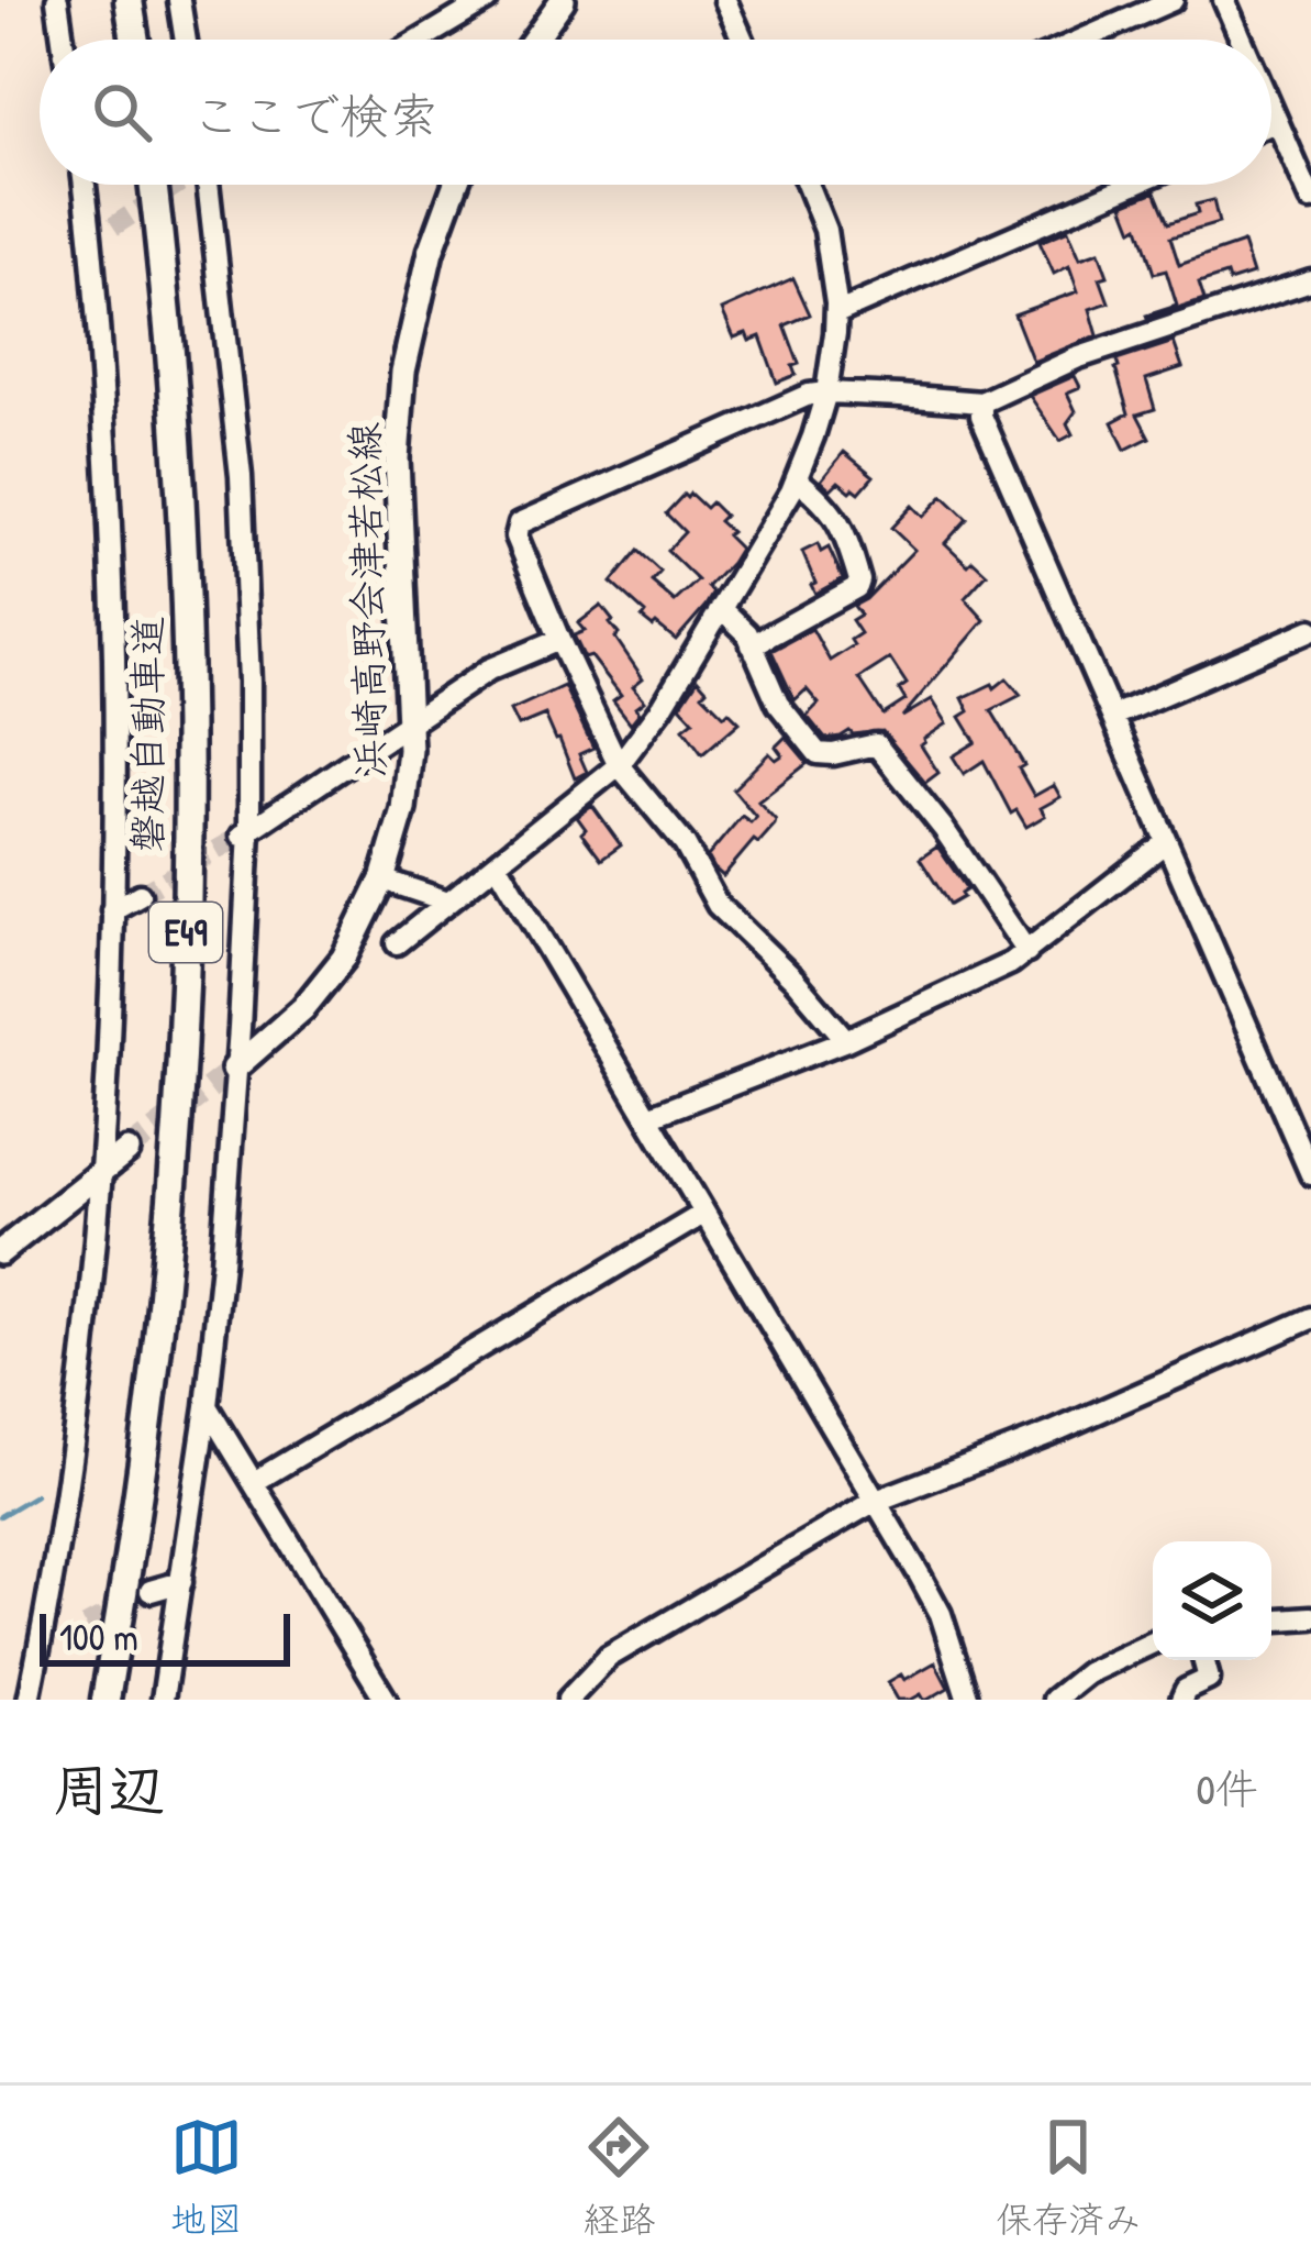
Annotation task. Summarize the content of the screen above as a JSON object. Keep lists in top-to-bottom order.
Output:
{
  "streets": {
    "highway": ["磐越自動車道", "E49"],
    "main road": ["浜崎高野会津若松線"]
  },
  "scale_bar": "100 m",
  "page": {
    "search": "ここで検索",
    "scale": "100 m",
    "heading": ["周辺", "0件"],
    "nav": ["地図", "経路", "保存済み"]
  }
}
